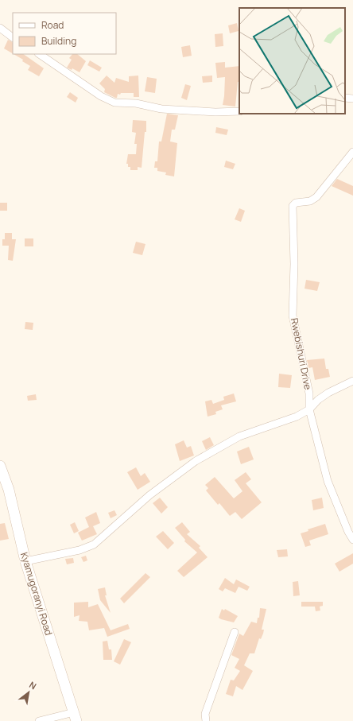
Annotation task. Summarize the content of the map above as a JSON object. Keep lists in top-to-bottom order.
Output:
{
  "streets": {
    "street": ["Rwebishuri Drive", "Kyamugoranyi Road"]
  },
  "legend": ["Road", "Building"],
  "north": "top right"
}
